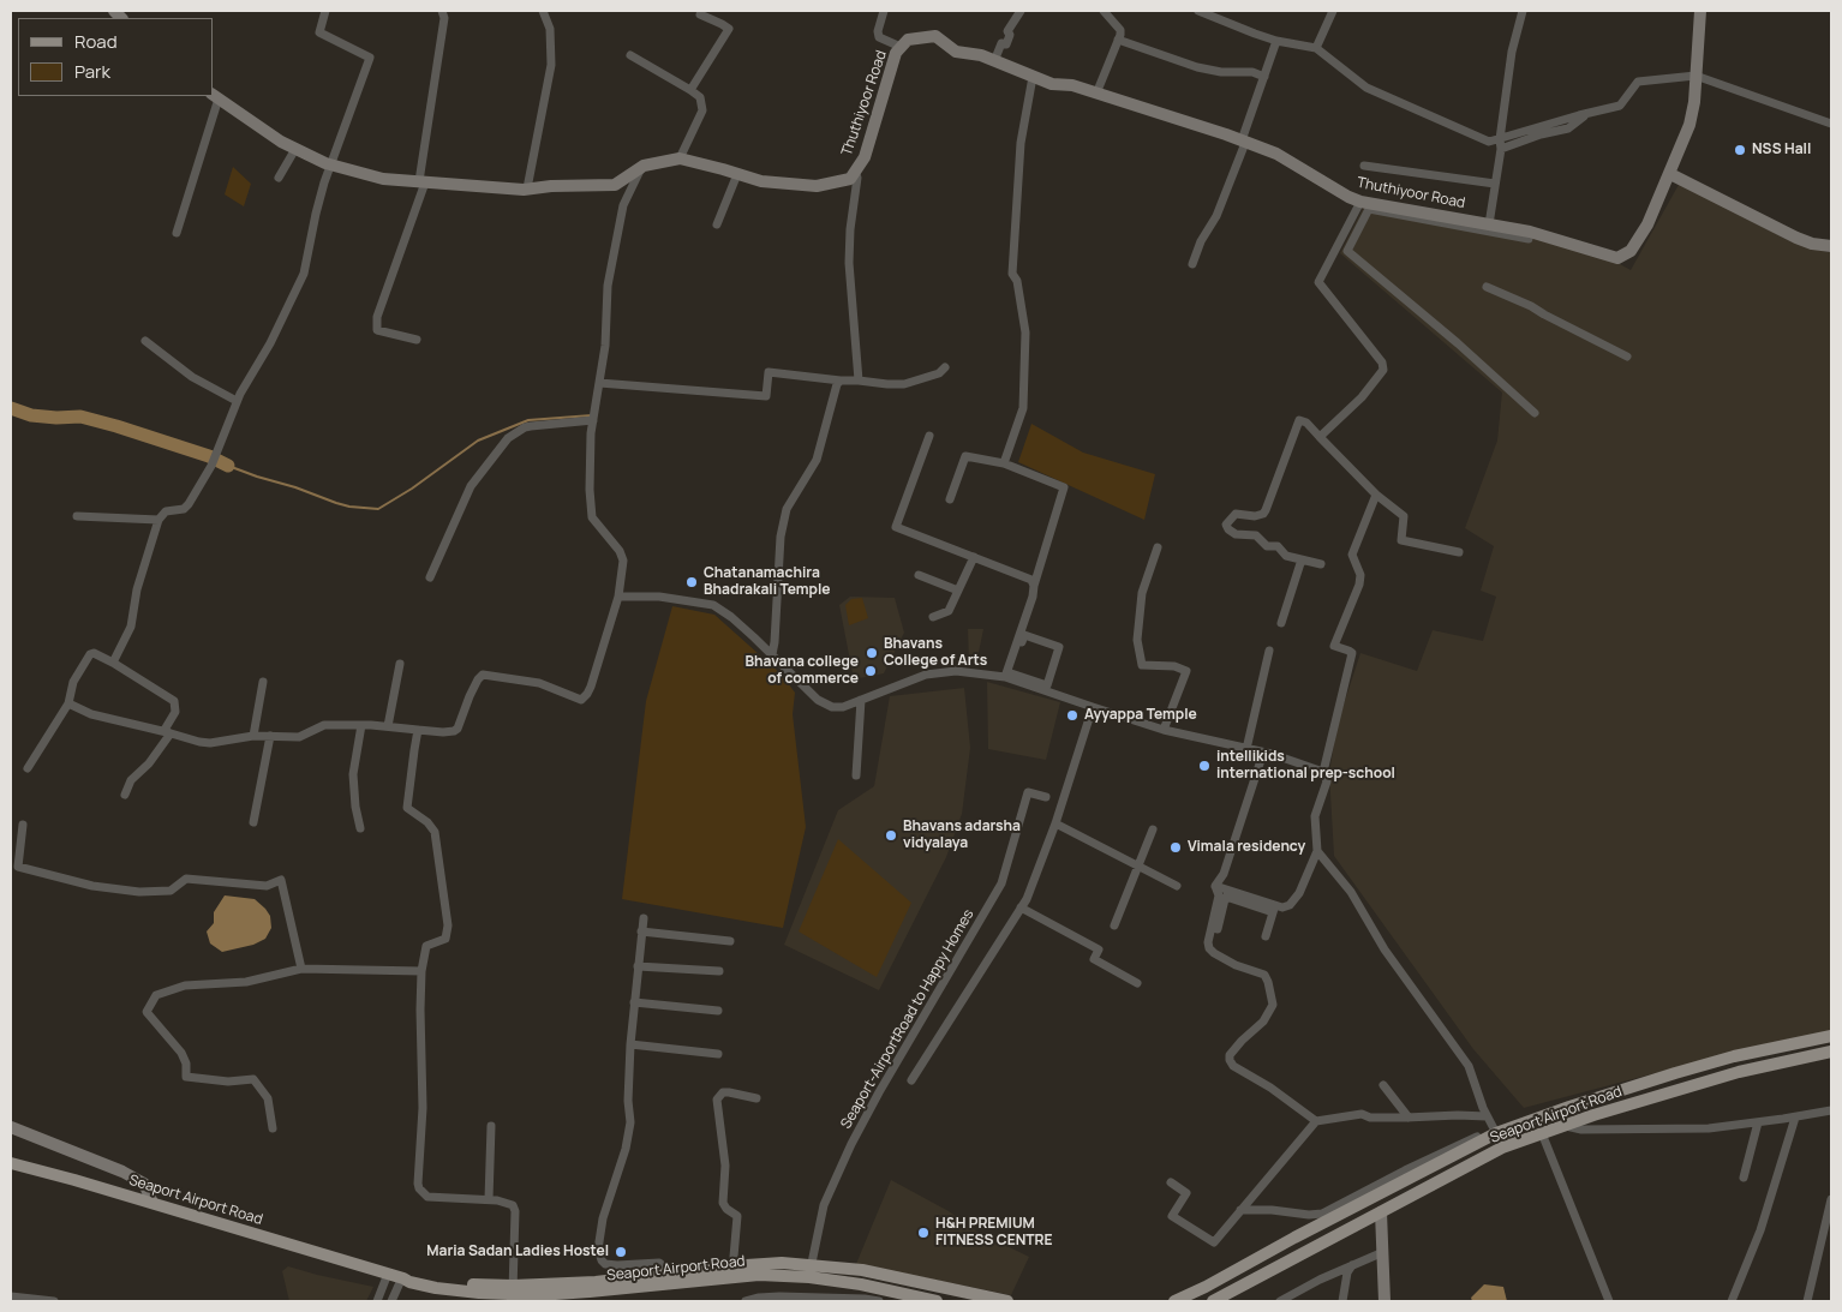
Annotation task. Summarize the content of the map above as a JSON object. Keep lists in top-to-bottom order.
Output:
{
  "streets": {
    "main road": ["Thuthiyoor Road", "Seaport Airport Road"],
    "street": ["Seaport-AirportRoad to Happy Homes"]
  },
  "crossings": [
    ["Seaport-AirportRoad to Happy Homes", "Seaport Airport Road"]
  ],
  "places": [
    "NSS Hall",
    "Chatanamachira Bhadrakali Temple",
    "Bhavans College of Arts",
    "Bhavana college of commerce",
    "Ayyappa Temple",
    "intellikids international prep-school",
    "Bhavans adarsha vidyalaya",
    "Vimala residency",
    "H&H PREMIUM FITNESS CENTRE",
    "Maria Sadan Ladies Hostel"
  ],
  "legend": ["Road", "Park"]
}
